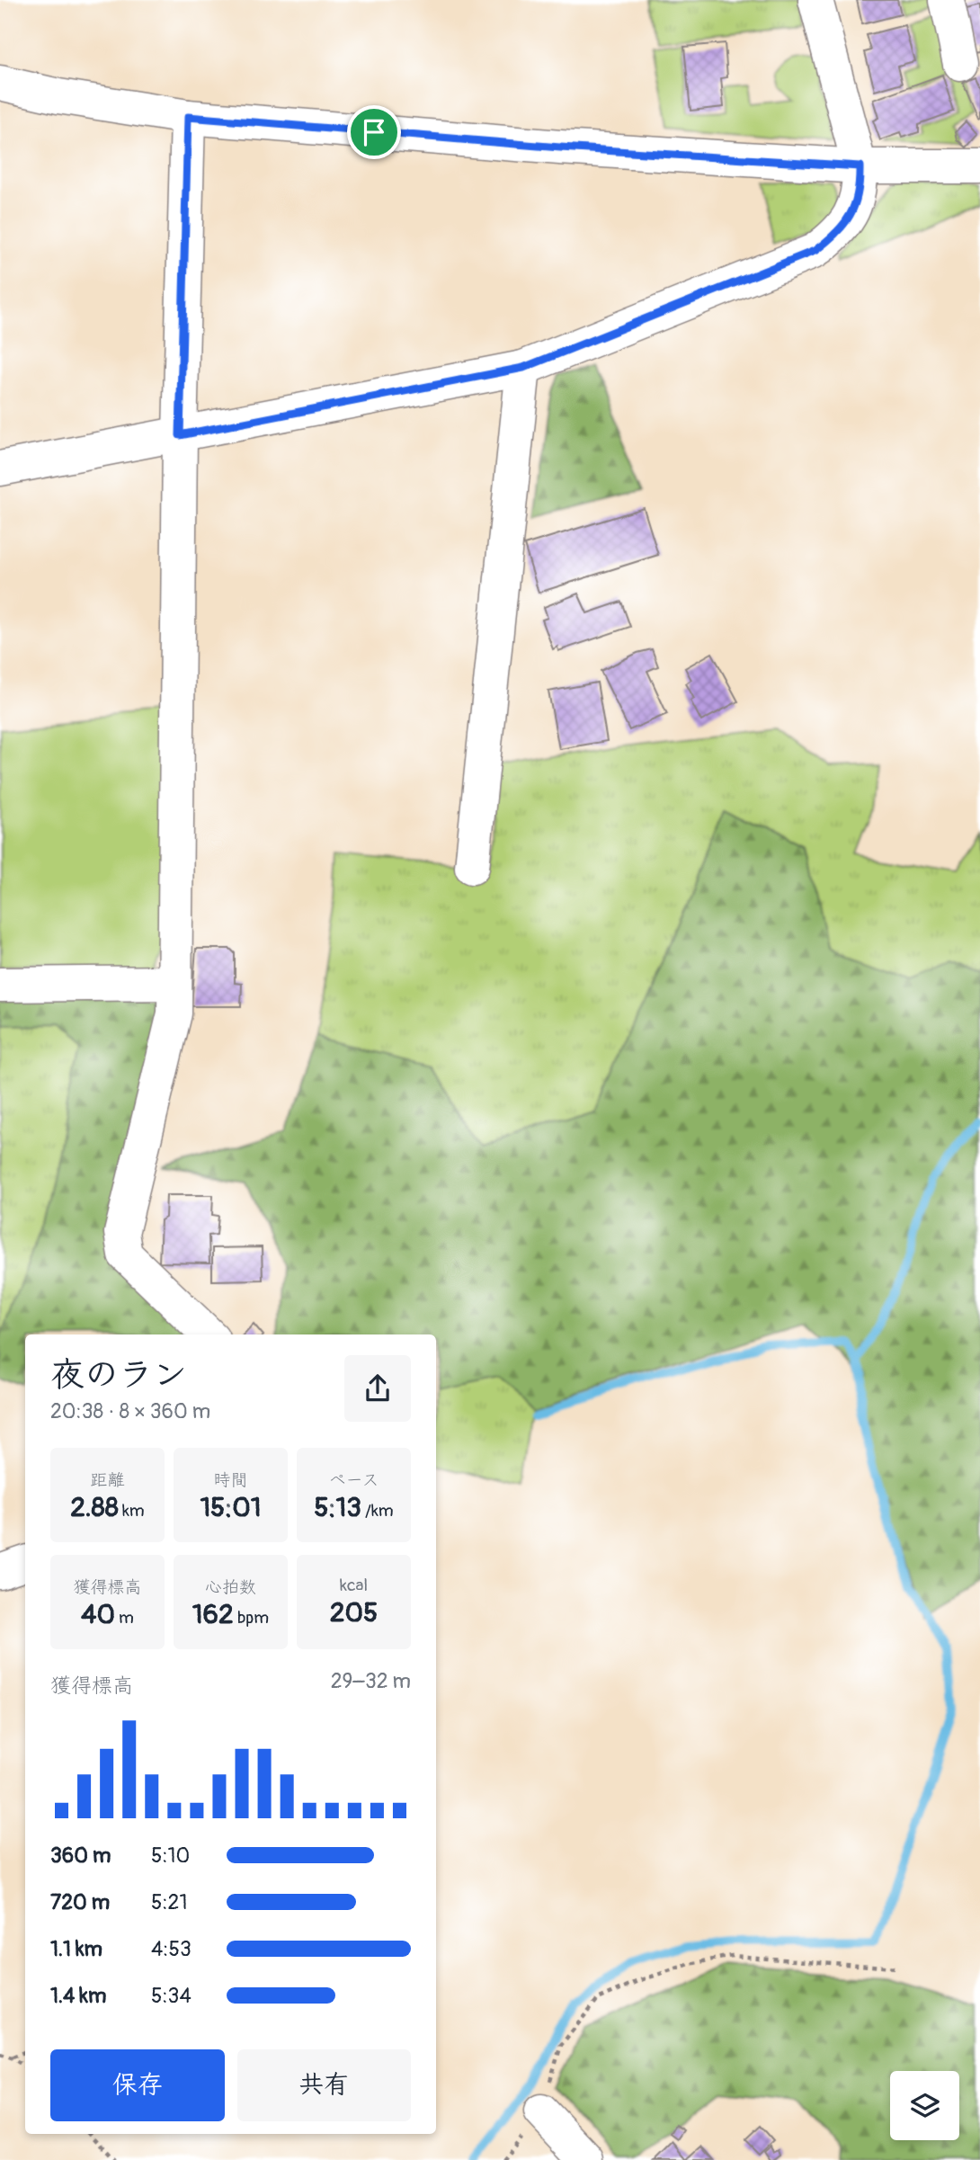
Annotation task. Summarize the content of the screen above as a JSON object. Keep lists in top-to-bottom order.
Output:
{
  "page": {
    "heading": ["夜のラン", "20:38 · 8 × 360 m"],
    "stats": [
      ["距離", "2.88 km"],
      ["時間", "15:01"],
      ["ペース", "5:13 /km"],
      ["獲得標高", "40 m"],
      ["心拍数", "162 bpm"],
      ["kcal", "205"]
    ],
    "chart": ["獲得標高", "29–32 m"],
    "list": [
      {
        "name": "360 m",
        "note": "5:10"
      },
      {
        "name": "720 m",
        "note": "5:21"
      },
      {
        "name": "1.1 km",
        "note": "4:53"
      },
      {
        "name": "1.4 km",
        "note": "5:34"
      }
    ],
    "buttons": ["保存", "共有"]
  }
}
